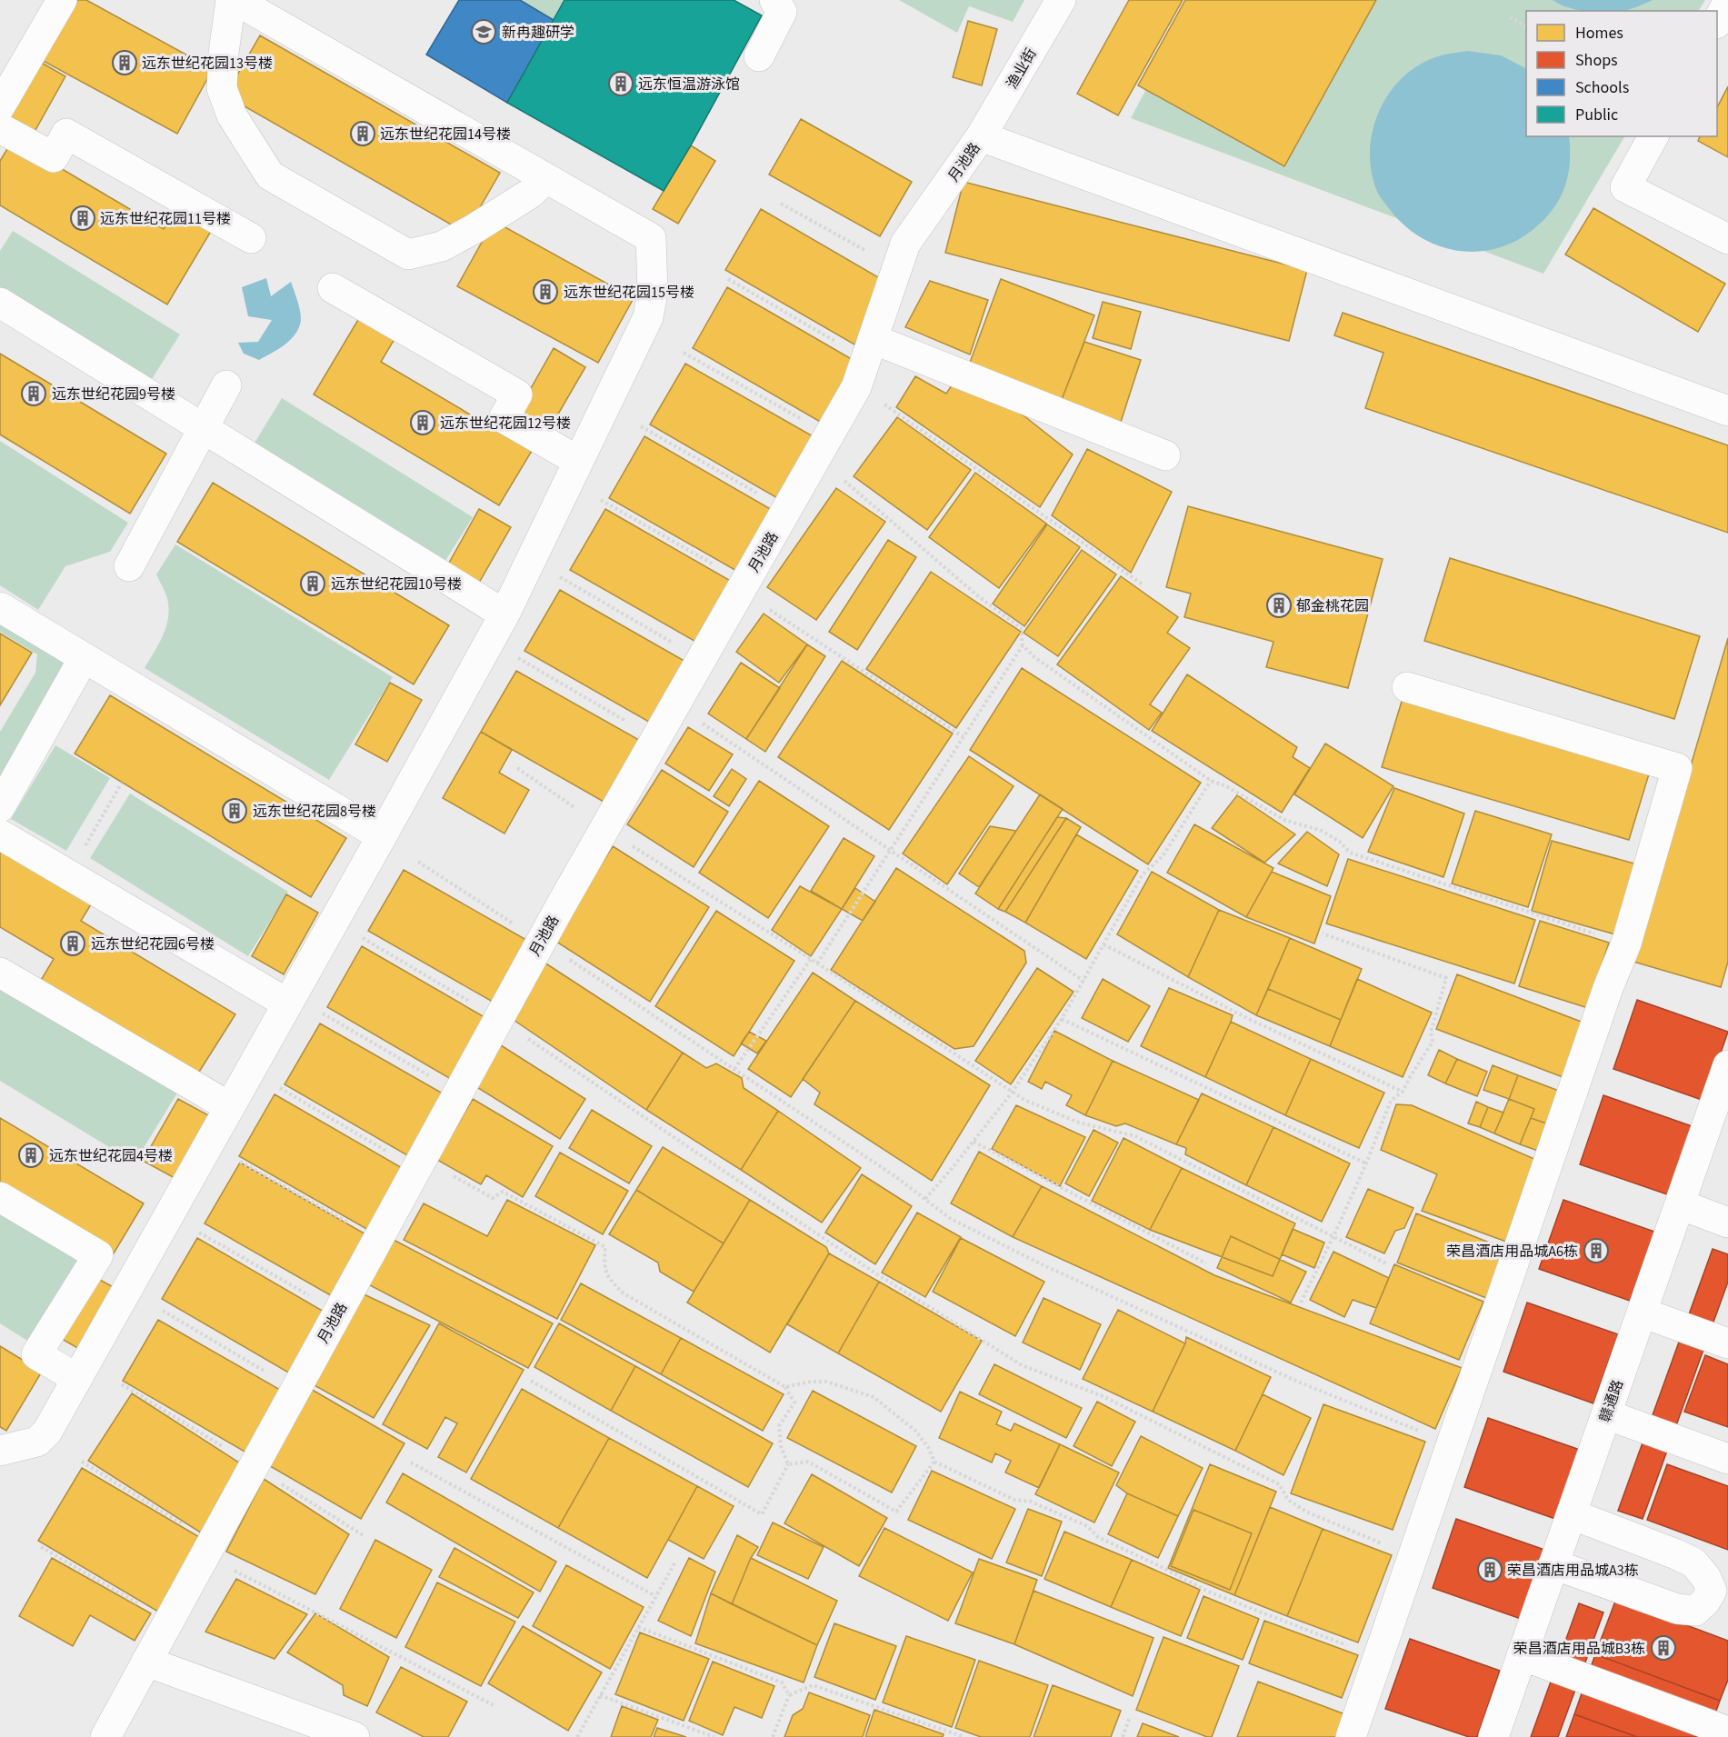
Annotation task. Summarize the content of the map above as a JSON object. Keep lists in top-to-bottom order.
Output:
{
  "streets": {
    "street": ["渔业街", "月池路", "赣通路"]
  },
  "crossings": [
    ["渔业街", "月池路"]
  ],
  "places": {
    "school or university": ["新冉趣研学"],
    "building": [
      "远东世纪花园13号楼",
      "远东恒温游泳馆",
      "远东世纪花园14号楼",
      "远东世纪花园11号楼",
      "远东世纪花园15号楼",
      "远东世纪花园9号楼",
      "远东世纪花园12号楼",
      "远东世纪花园10号楼",
      "郁金桃花园",
      "远东世纪花园8号楼",
      "远东世纪花园6号楼",
      "远东世纪花园4号楼",
      "荣昌酒店用品城A6栋",
      "荣昌酒店用品城A3栋",
      "荣昌酒店用品城B3栋"
    ]
  },
  "legend": [
    "Homes",
    "Shops",
    "Schools",
    "Public"
  ]
}
